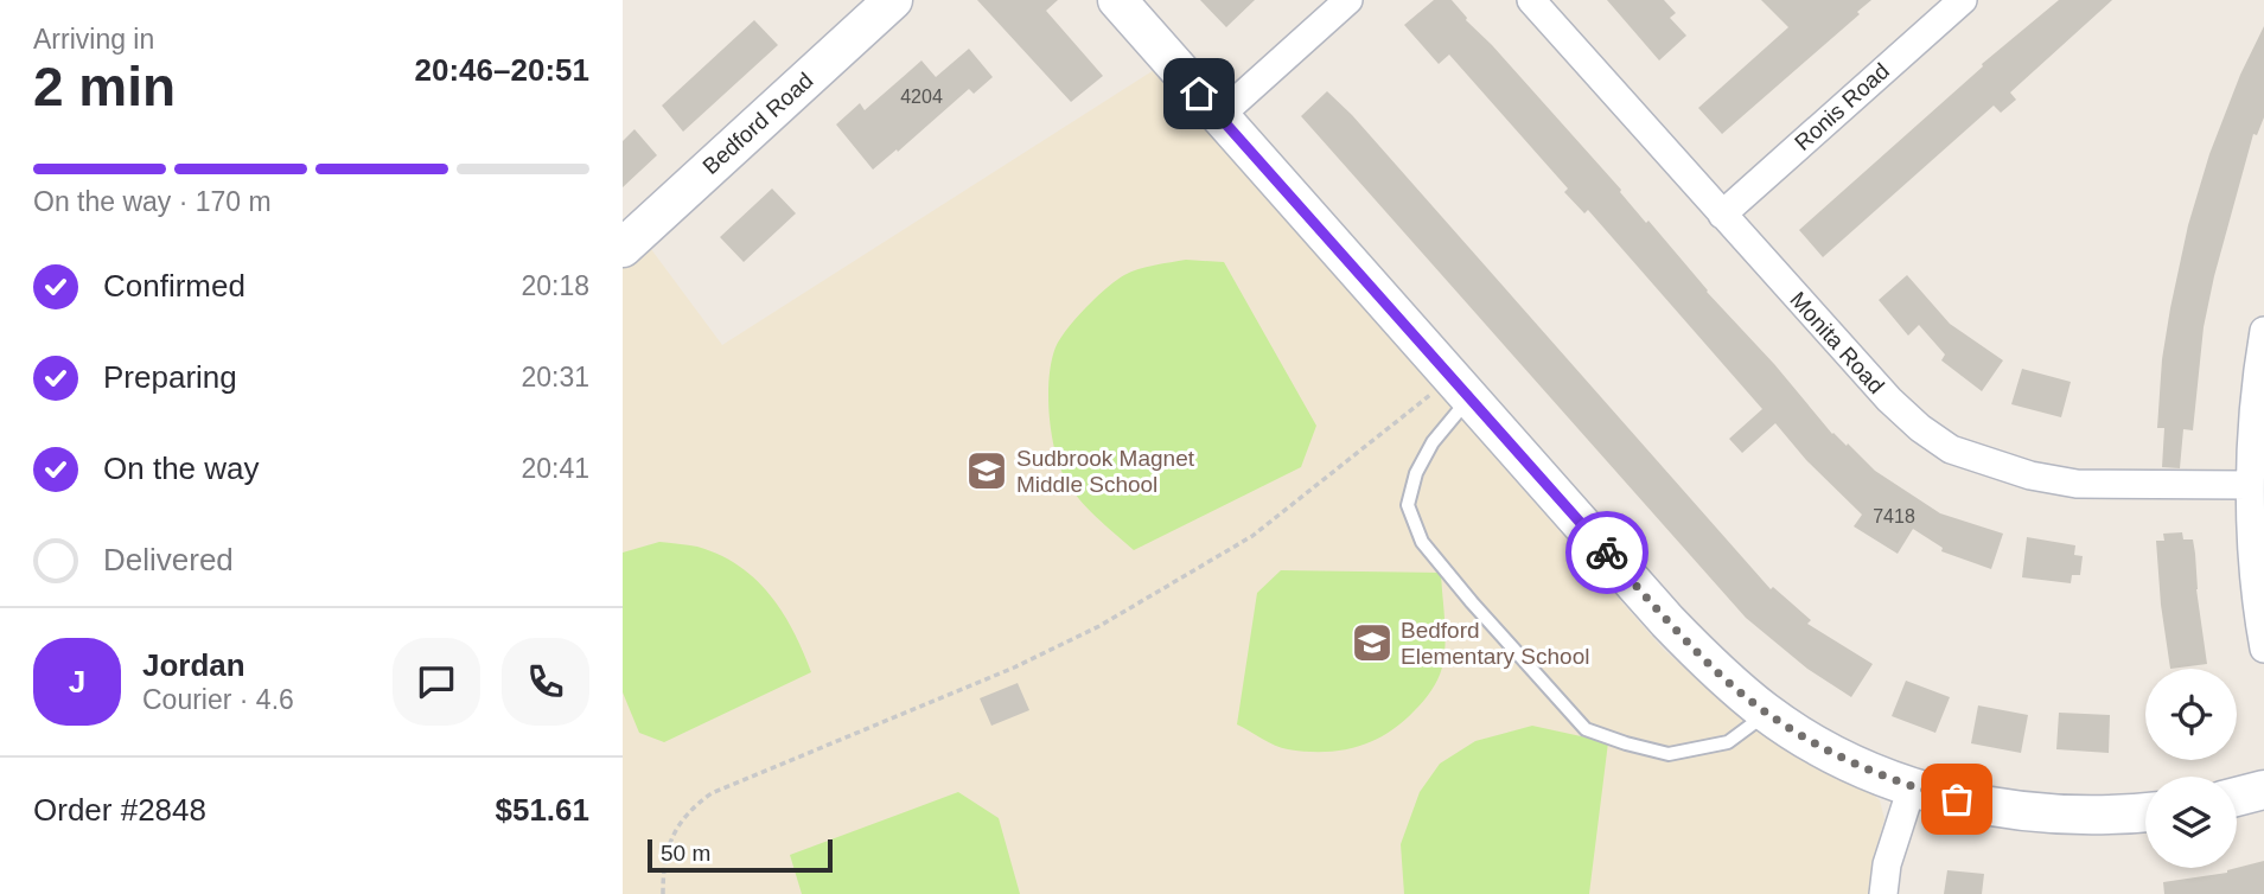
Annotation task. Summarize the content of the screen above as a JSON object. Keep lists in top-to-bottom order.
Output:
{
  "streets": {
    "street": ["Ronis Road", "Bedford Road", "Monita Road"]
  },
  "crossings": [
    ["Ronis Road", "Monita Road"]
  ],
  "places": {
    "school or university": ["Sudbrook Magnet Middle School", "Bedford Elementary School"]
  },
  "house_numbers": ["4204", "7418"],
  "scale_bar": "50 m",
  "page": {
    "heading": ["2 min", "Arriving in", "20:46–20:51"],
    "panel": [
      "Jordan",
      "Courier · 4.6",
      "Order #2848",
      "$51.61"
    ],
    "bar": "On the way · 170 m",
    "list": [
      ["Confirmed", "20:18"],
      ["Preparing", "20:31"],
      ["On the way", "20:41"],
      "Delivered"
    ],
    "round": "J",
    "scale": "50 m"
  }
}
